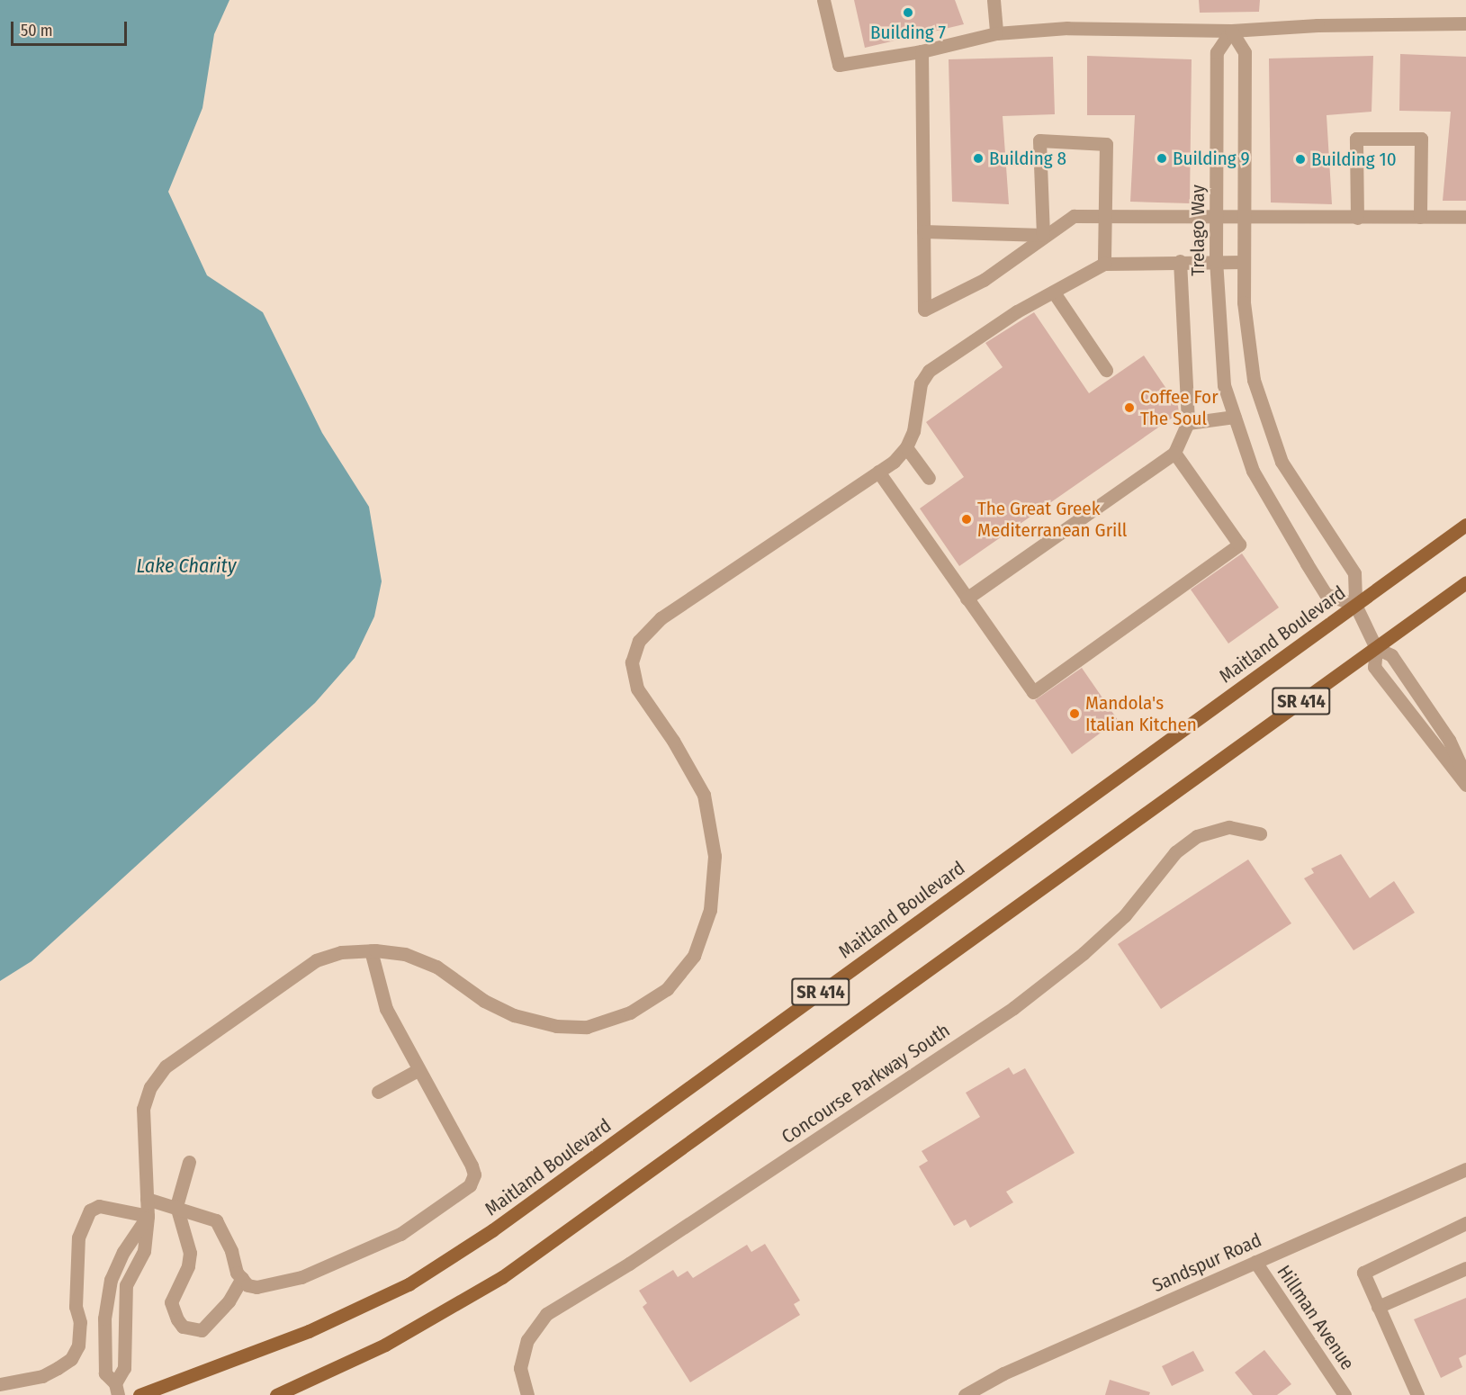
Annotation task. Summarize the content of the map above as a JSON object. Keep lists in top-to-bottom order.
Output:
{
  "streets": {
    "main road": ["Maitland Boulevard", "SR 414"],
    "street": [
      "Trelago Way",
      "Concourse Parkway South",
      "Sandspur Road",
      "Hillman Avenue"
    ]
  },
  "crossings": [
    ["Trelago Way", "Maitland Boulevard"],
    ["Sandspur Road", "Hillman Avenue"]
  ],
  "water": ["Lake Charity"],
  "places": [
    "Building 7",
    "Building 8",
    "Building 9",
    "Building 10",
    "Coffee For The Soul",
    "The Great Greek Mediterranean Grill",
    "Mandola's Italian Kitchen"
  ],
  "scale_bar": "50 m"
}
